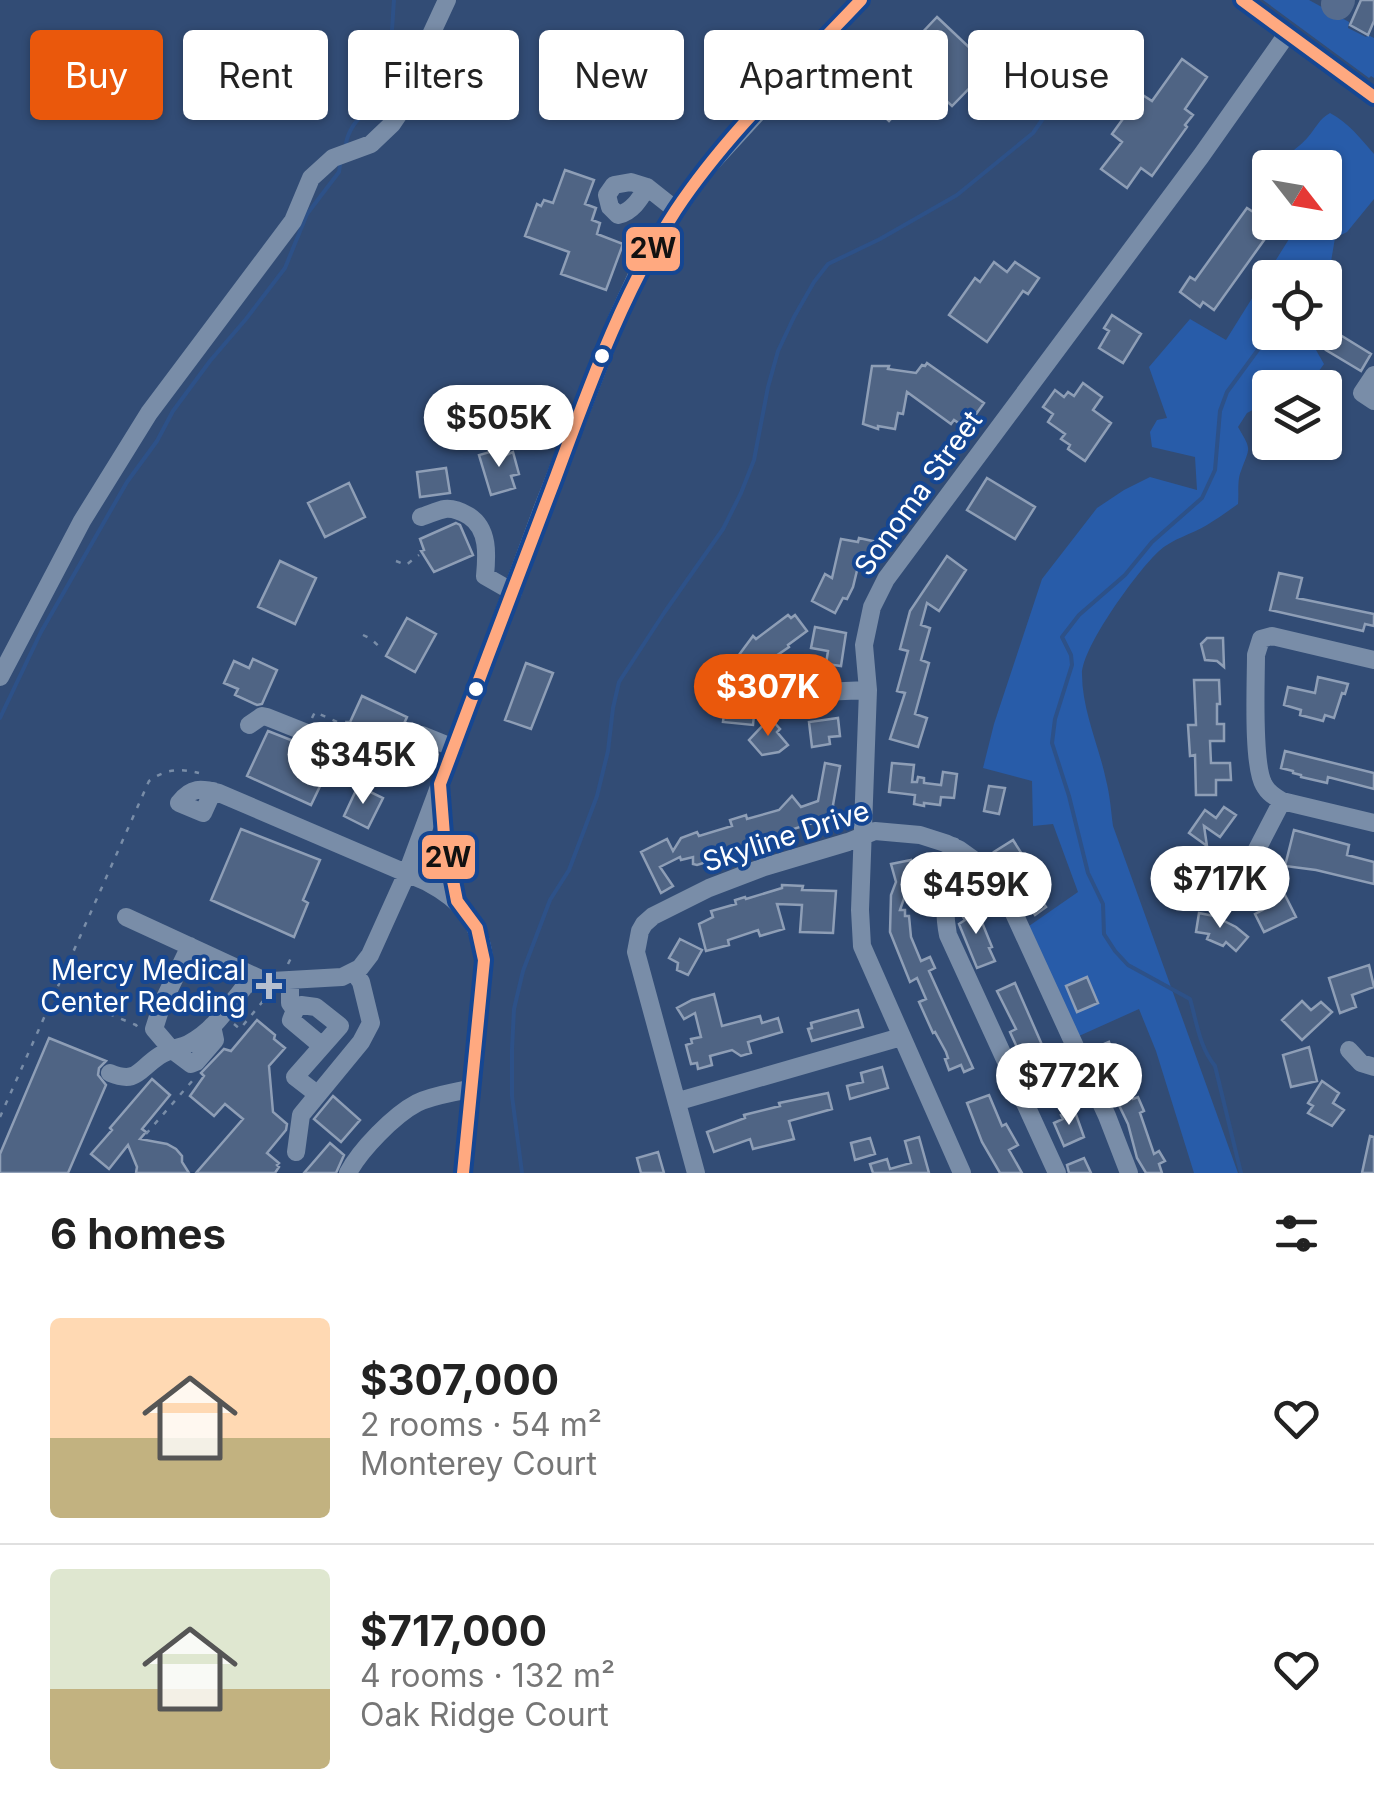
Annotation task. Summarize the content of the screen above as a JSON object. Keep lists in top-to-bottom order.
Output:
{
  "streets": {
    "street": ["Sonoma Street", "Skyline Drive"]
  },
  "crossings": [
    ["Sonoma Street", "Skyline Drive"]
  ],
  "places": {
    "health": ["Mercy Medical Center Redding"]
  },
  "lines": ["transit line 2W"],
  "north": "bottom right",
  "page": {
    "chip": [
      "Buy",
      "Rent",
      "Filters",
      "New",
      "Apartment",
      "House"
    ],
    "price": [
      "$505K",
      "$307K",
      "$345K",
      "$717K",
      "$459K",
      "$772K"
    ],
    "heading": "6 homes",
    "list": [
      {
        "name": "$307,000",
        "note": "2 rooms · 54 m² · Monterey Court"
      },
      {
        "name": "$717,000",
        "note": "4 rooms · 132 m² · Oak Ridge Court"
      }
    ]
  }
}
